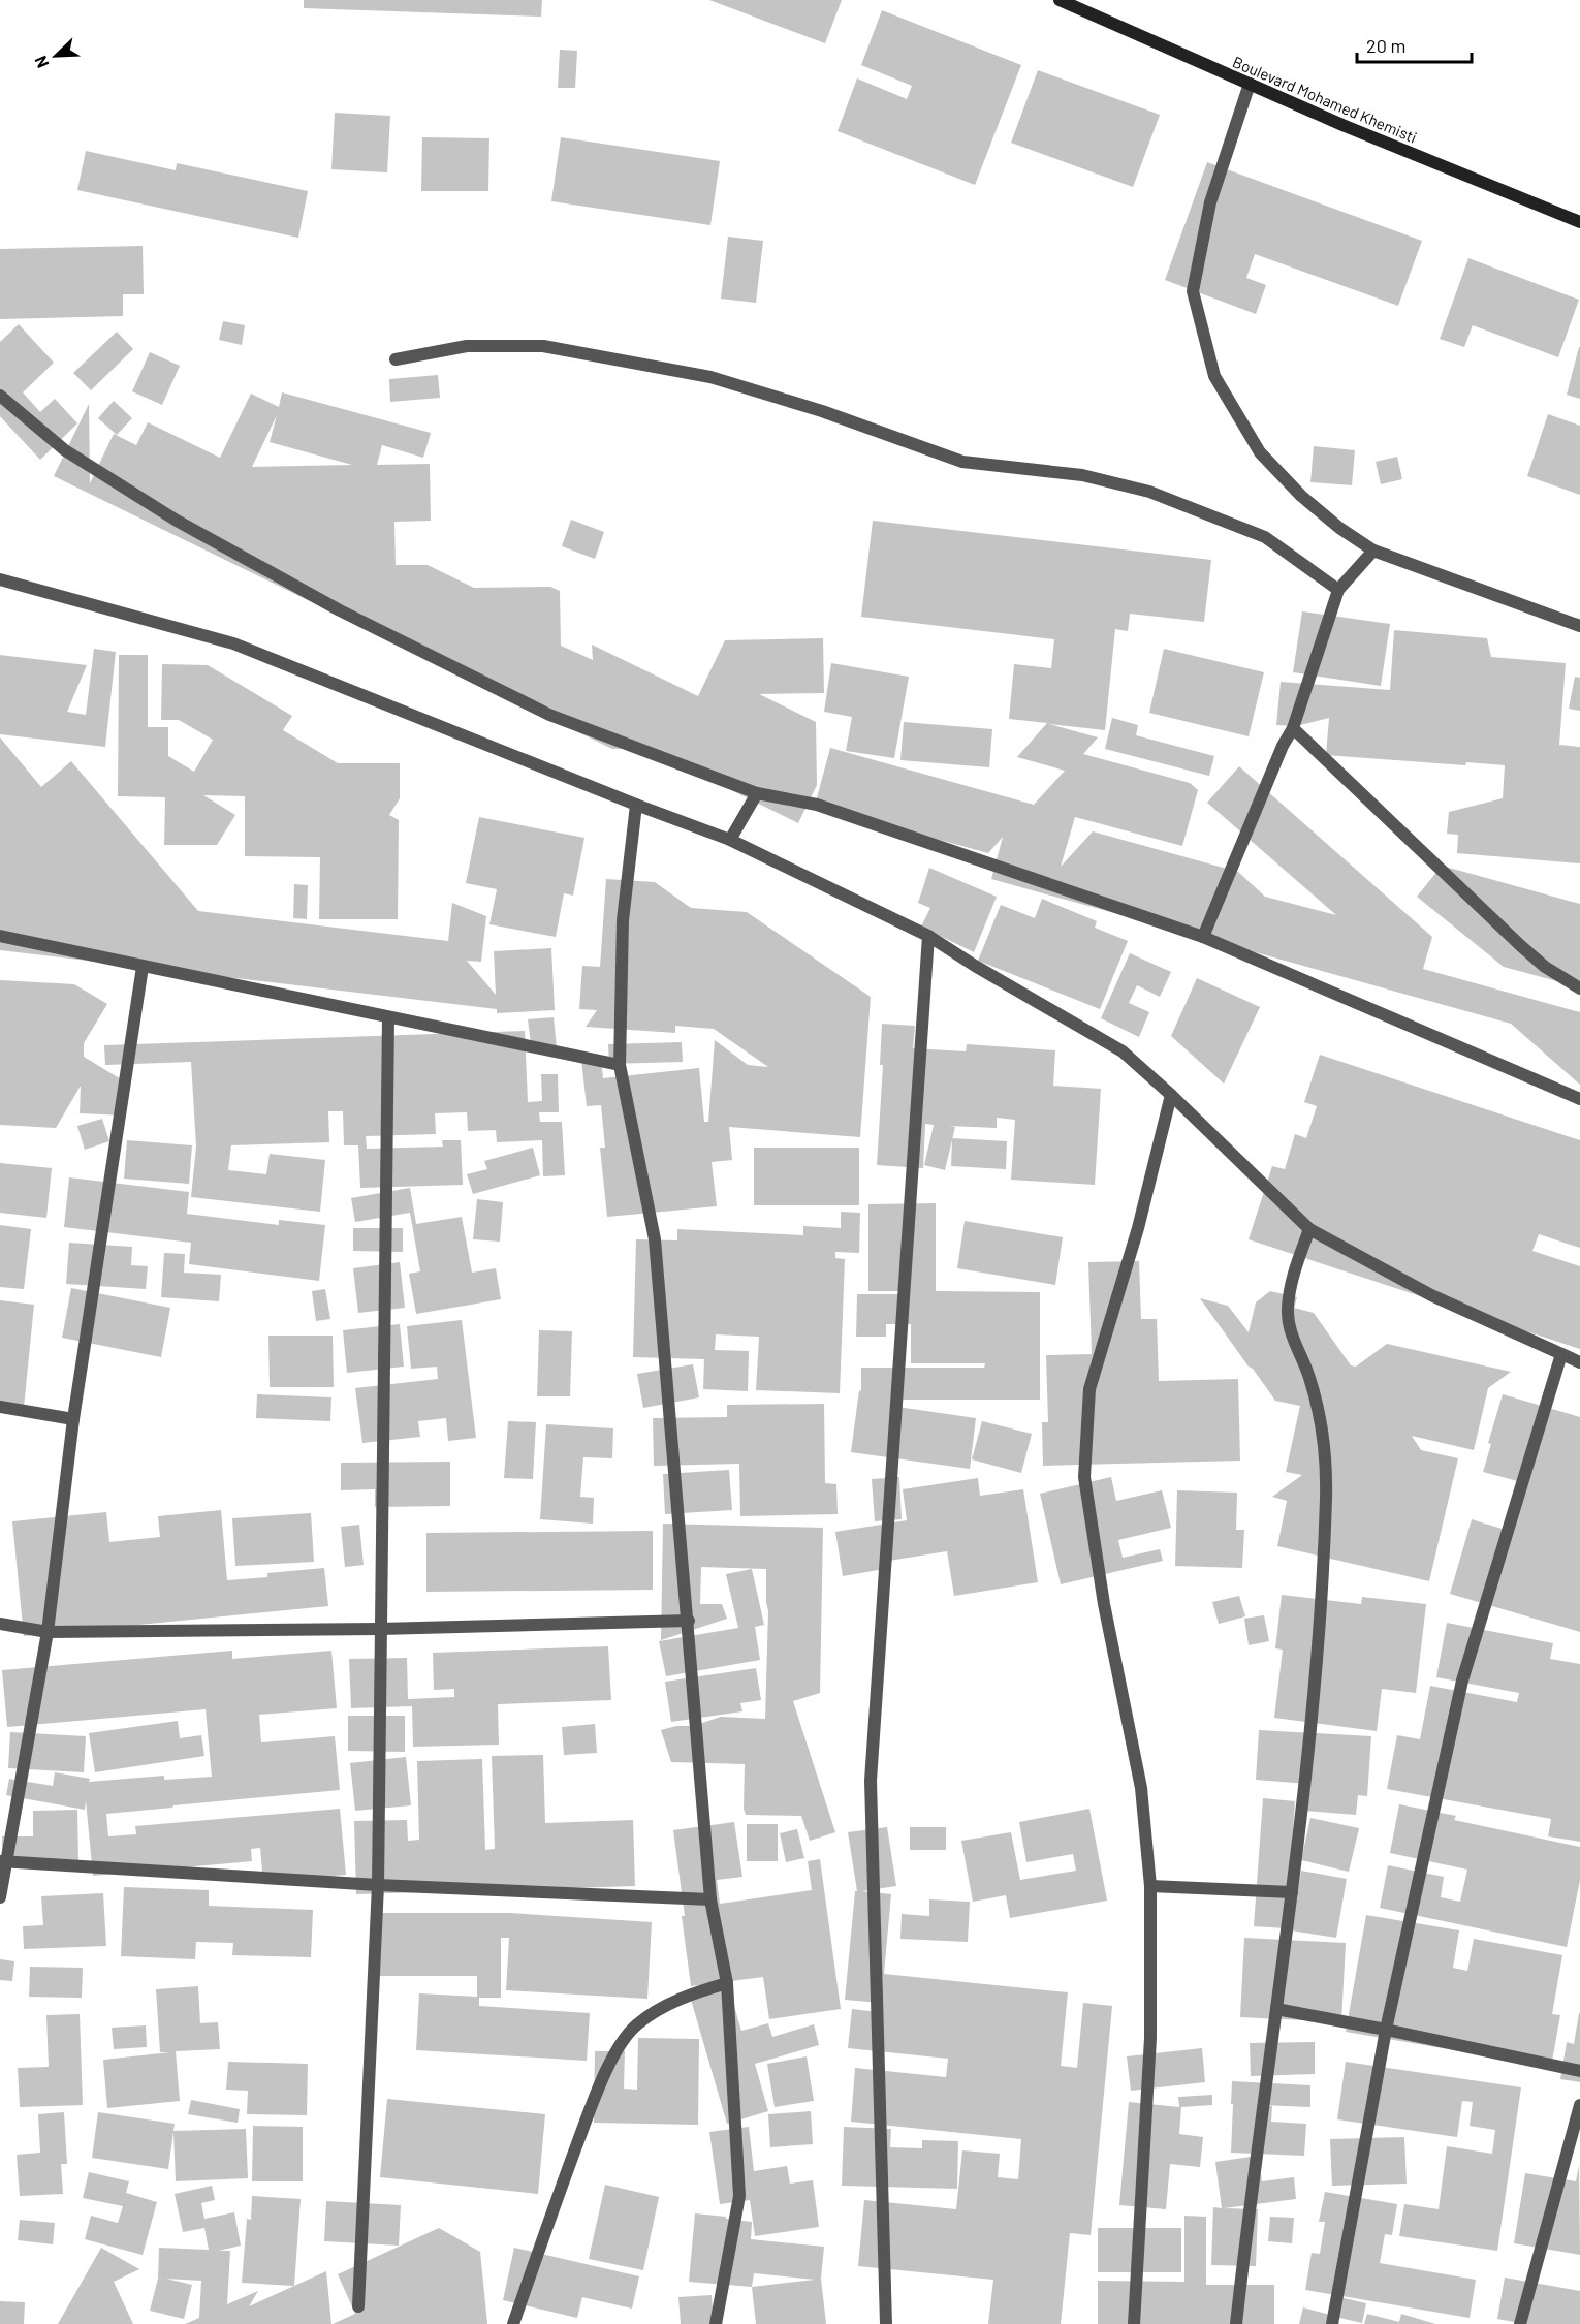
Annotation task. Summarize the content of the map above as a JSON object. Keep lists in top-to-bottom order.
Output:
{
  "streets": {
    "main road": ["Boulevard Mohamed Khemisti"]
  },
  "scale_bar": "20 m",
  "north": "bottom left"
}
